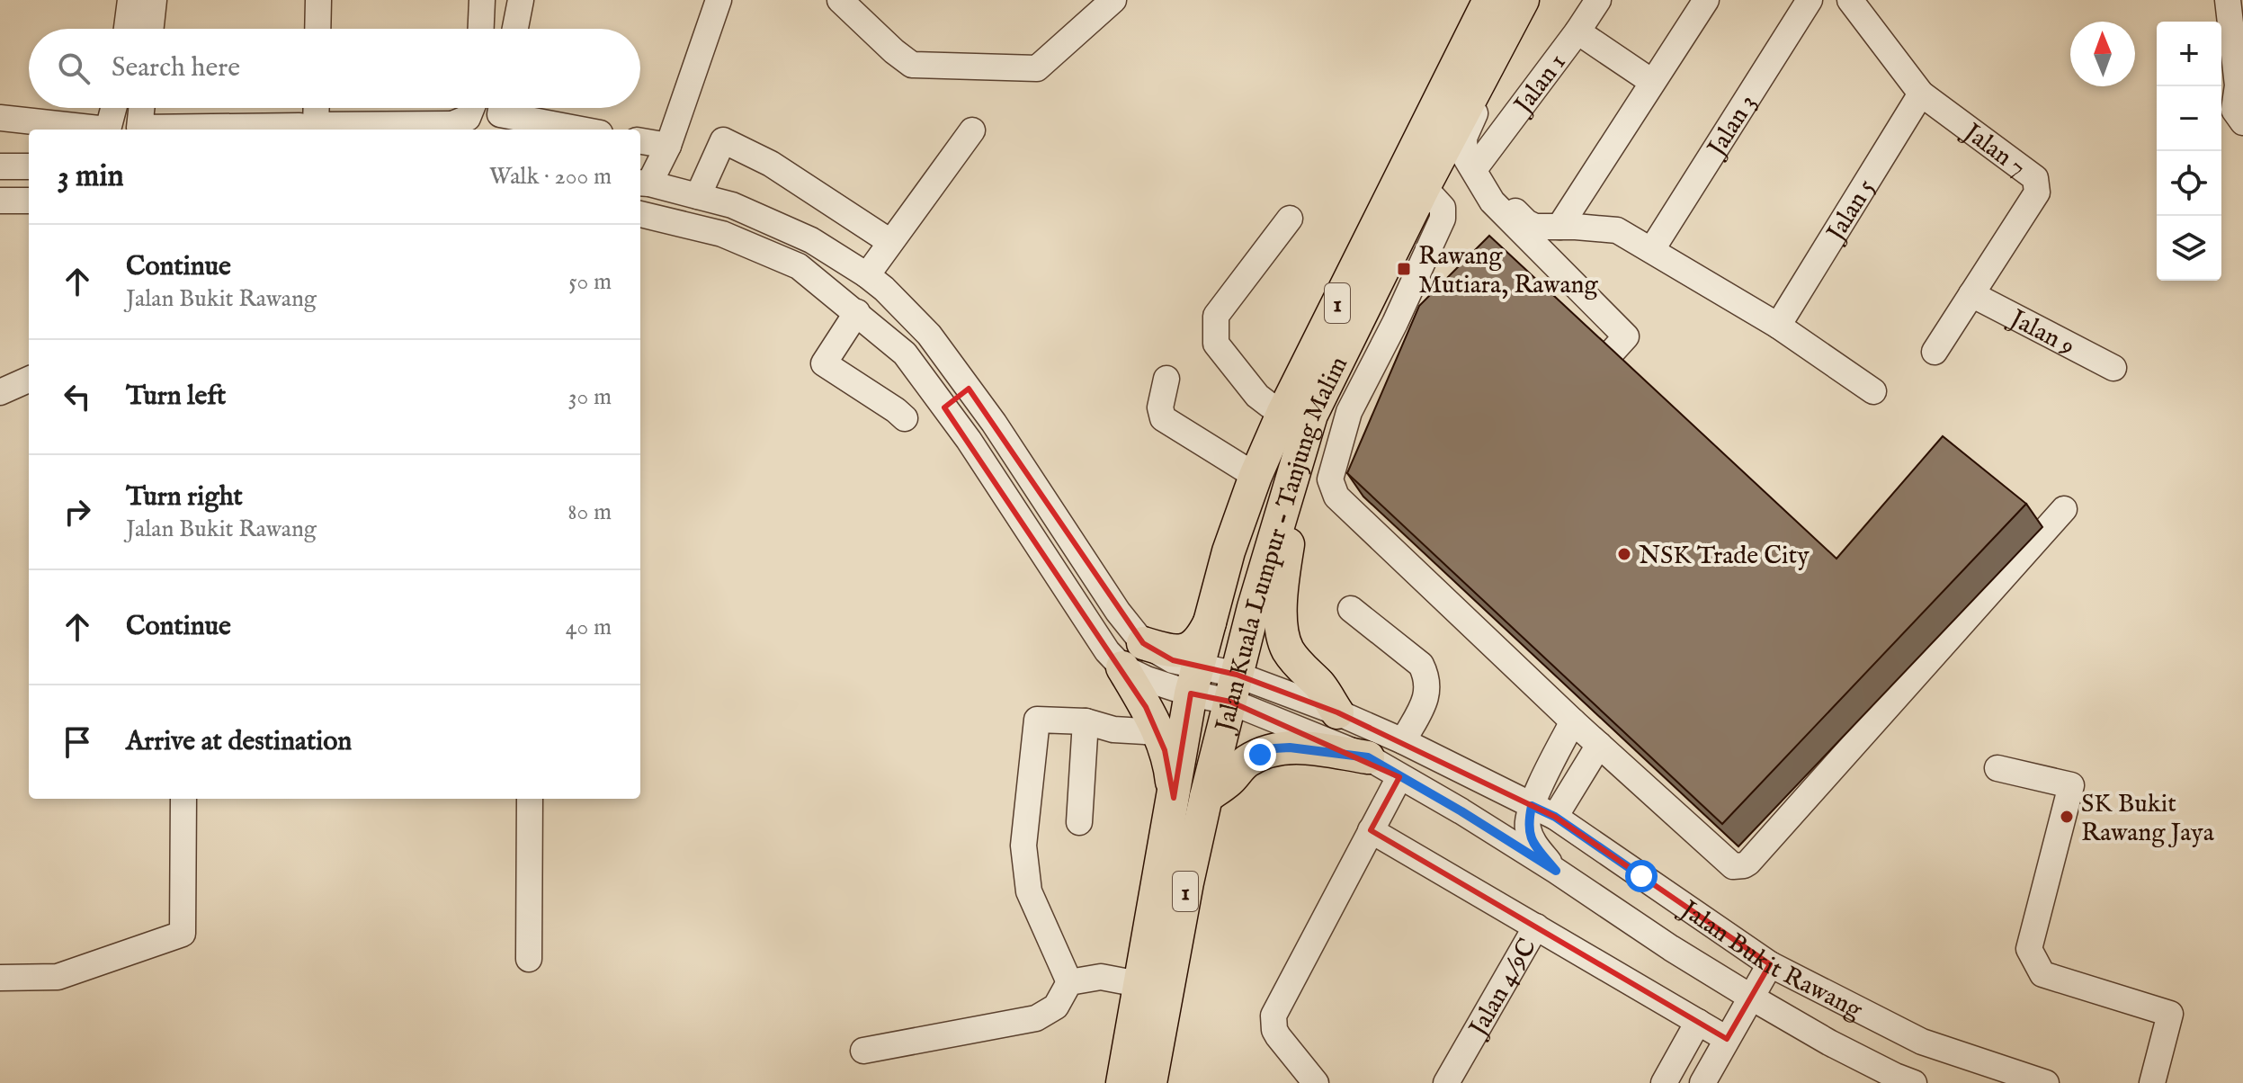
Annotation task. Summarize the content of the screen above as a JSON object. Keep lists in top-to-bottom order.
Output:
{
  "streets": {
    "main road": ["1", "Jalan Kuala Lumpur - Tanjung Malim"],
    "street": [
      "Jalan 1",
      "Jalan 3",
      "Jalan 7",
      "Jalan 5",
      "Jalan 9",
      "Jalan Bukit Rawang",
      "Jalan 4/9C"
    ]
  },
  "crossings": [
    ["Jalan 7", "Jalan 5"],
    ["Jalan 7", "Jalan 9"],
    ["Jalan Kuala Lumpur - Tanjung Malim", "Jalan Bukit Rawang"]
  ],
  "places": {
    "transit": ["Rawang Mutiara, Rawang"],
    "other": ["NSK Trade City", "SK Bukit Rawang Jaya"]
  },
  "north": "top",
  "page": {
    "map_buttons": ["+", "−"],
    "search": "Search here",
    "heading": ["3 min", "Walk · 200 m"],
    "list": [
      ["Continue", "Jalan Bukit Rawang", "50 m"],
      ["Turn left", "30 m"],
      ["Turn right", "Jalan Bukit Rawang", "80 m"],
      ["Continue", "40 m"],
      "Arrive at destination"
    ]
  }
}
